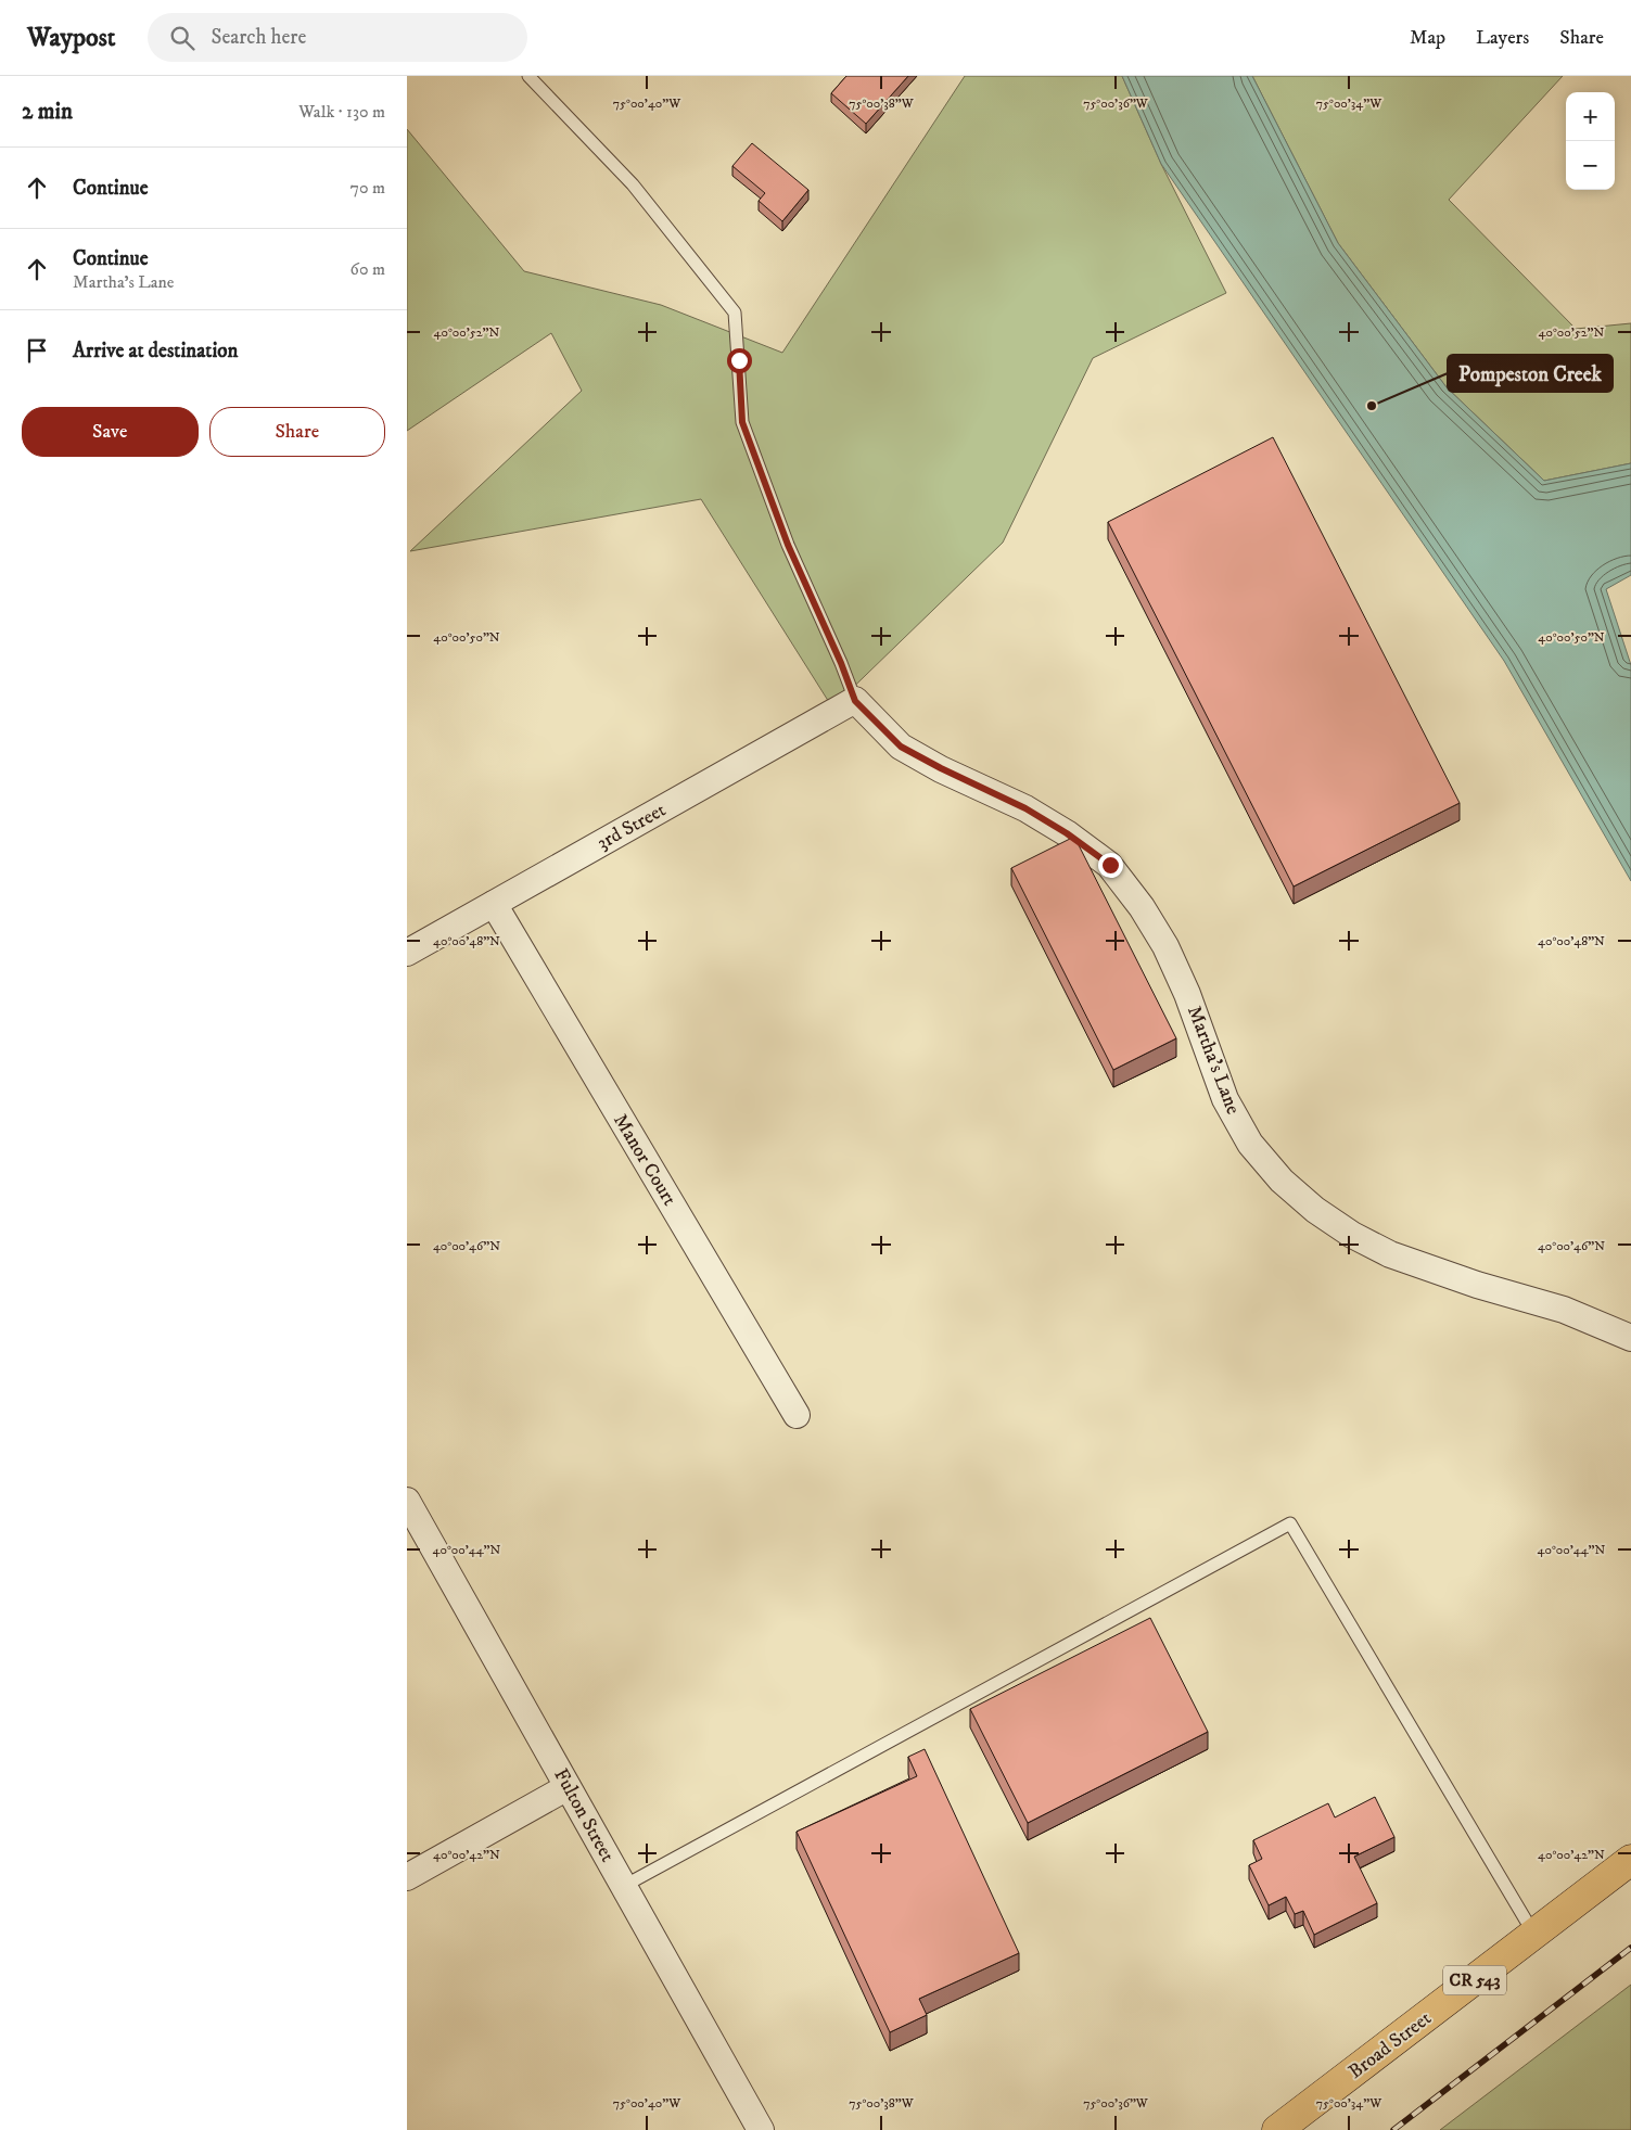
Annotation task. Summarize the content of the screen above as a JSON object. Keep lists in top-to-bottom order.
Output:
{
  "streets": {
    "main road": ["CR 543", "Broad Street"],
    "street": [
      "3rd Street",
      "Martha's Lane",
      "Manor Court",
      "Fulton Street"
    ]
  },
  "crossings": [
    ["3rd Street", "Martha's Lane"],
    ["3rd Street", "Manor Court"]
  ],
  "places": ["Pompeston Creek"],
  "page": {
    "header": "Waypost",
    "search": "Search here",
    "nav": ["Map", "Layers", "Share"],
    "heading": ["2 min", "Walk · 130 m"],
    "map_buttons": ["+", "−"],
    "list": [
      ["Continue", "70 m"],
      ["Continue", "Martha's Lane", "60 m"],
      "Arrive at destination"
    ],
    "buttons": ["Save", "Share"]
  },
  "coordinates": [
    "75°00'40\"W",
    "75°00'38\"W",
    "75°00'36\"W",
    "75°00'34\"W",
    "40°00'52\"N",
    "40°00'50\"N",
    "40°00'48\"N",
    "40°00'46\"N",
    "40°00'44\"N",
    "40°00'42\"N"
  ]
}
